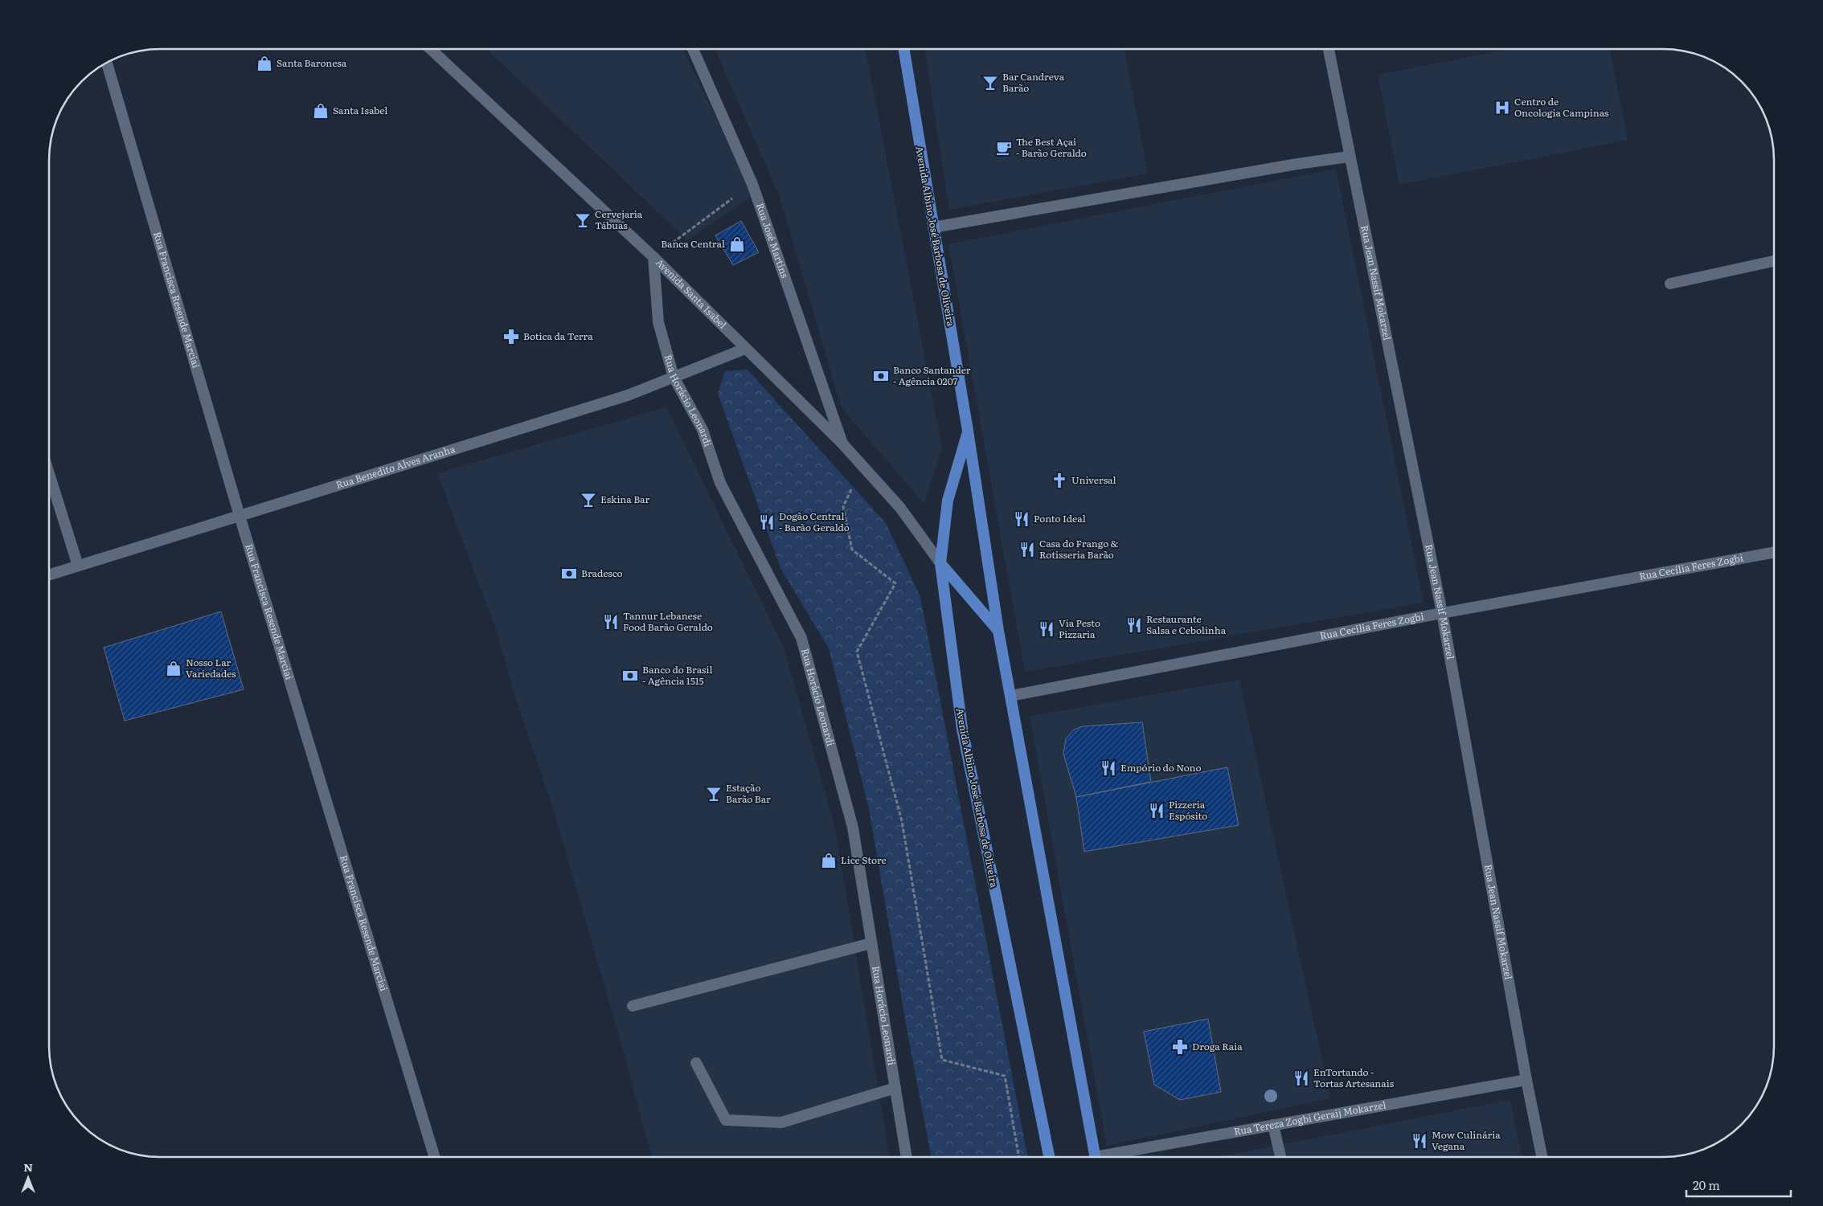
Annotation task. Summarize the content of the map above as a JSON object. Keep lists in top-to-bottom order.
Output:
{
  "streets": {
    "main road": ["Avenida Albino José Barbosa de Oliveira"],
    "street": [
      "Rua José Martins",
      "Rua Jean Nassif Mokarzel",
      "Avenida Santa Isabel",
      "Rua Francisca Resende Marciai",
      "Rua Horácio Leonardi",
      "Rua Benedito Alves Aranha",
      "Rua Cecília Feres Zogbi",
      "Rua Tereza Zogbi Geraij Mokarzel"
    ]
  },
  "crossings": [
    ["Avenida Albino José Barbosa de Oliveira", "Avenida Santa Isabel"],
    ["Avenida Albino José Barbosa de Oliveira", "Rua Cecília Feres Zogbi"],
    ["Rua José Martins", "Avenida Santa Isabel"],
    ["Rua Jean Nassif Mokarzel", "Rua Cecília Feres Zogbi"],
    ["Rua Jean Nassif Mokarzel", "Rua Tereza Zogbi Geraij Mokarzel"],
    ["Avenida Santa Isabel", "Rua Horácio Leonardi"],
    ["Avenida Santa Isabel", "Rua Benedito Alves Aranha"],
    ["Rua Francisca Resende Marciai", "Rua Benedito Alves Aranha"],
    ["Rua Horácio Leonardi", "Rua Benedito Alves Aranha"]
  ],
  "places": {
    "shop": [
      "Santa Baronesa",
      "Santa Isabel",
      "Banca Central",
      "Nosso Lar Variedades",
      "Lice Store"
    ],
    "bar": [
      "Bar Candreva Barão",
      "Cervejaria Tábuas",
      "Eskina Bar",
      "Estação Barão Bar"
    ],
    "hospital": ["Centro de Oncologia Campinas"],
    "cafe": ["The Best Açaí - Barão Geraldo"],
    "pharmacy": ["Botica da Terra", "Droga Raia"],
    "bank": ["Banco Santander - Agência 0207", "Bradesco", "Banco do Brasil - Agência 1515"],
    "church": ["Universal"],
    "restaurant": [
      "Ponto Ideal",
      "Dogão Central - Barão Geraldo",
      "Casa do Frango & Rotisseria Barão",
      "Tannur Lebanese Food Barão Geraldo",
      "Restaurante Salsa e Cebolinha",
      "Via Pesto Pizzaria",
      "Empório do Nono",
      "Pizzeria Espósito",
      "EnTortando - Tortas Artesanais",
      "Mow Culinária Vegana"
    ]
  },
  "scale_bar": "20 m",
  "north": "top"
}
